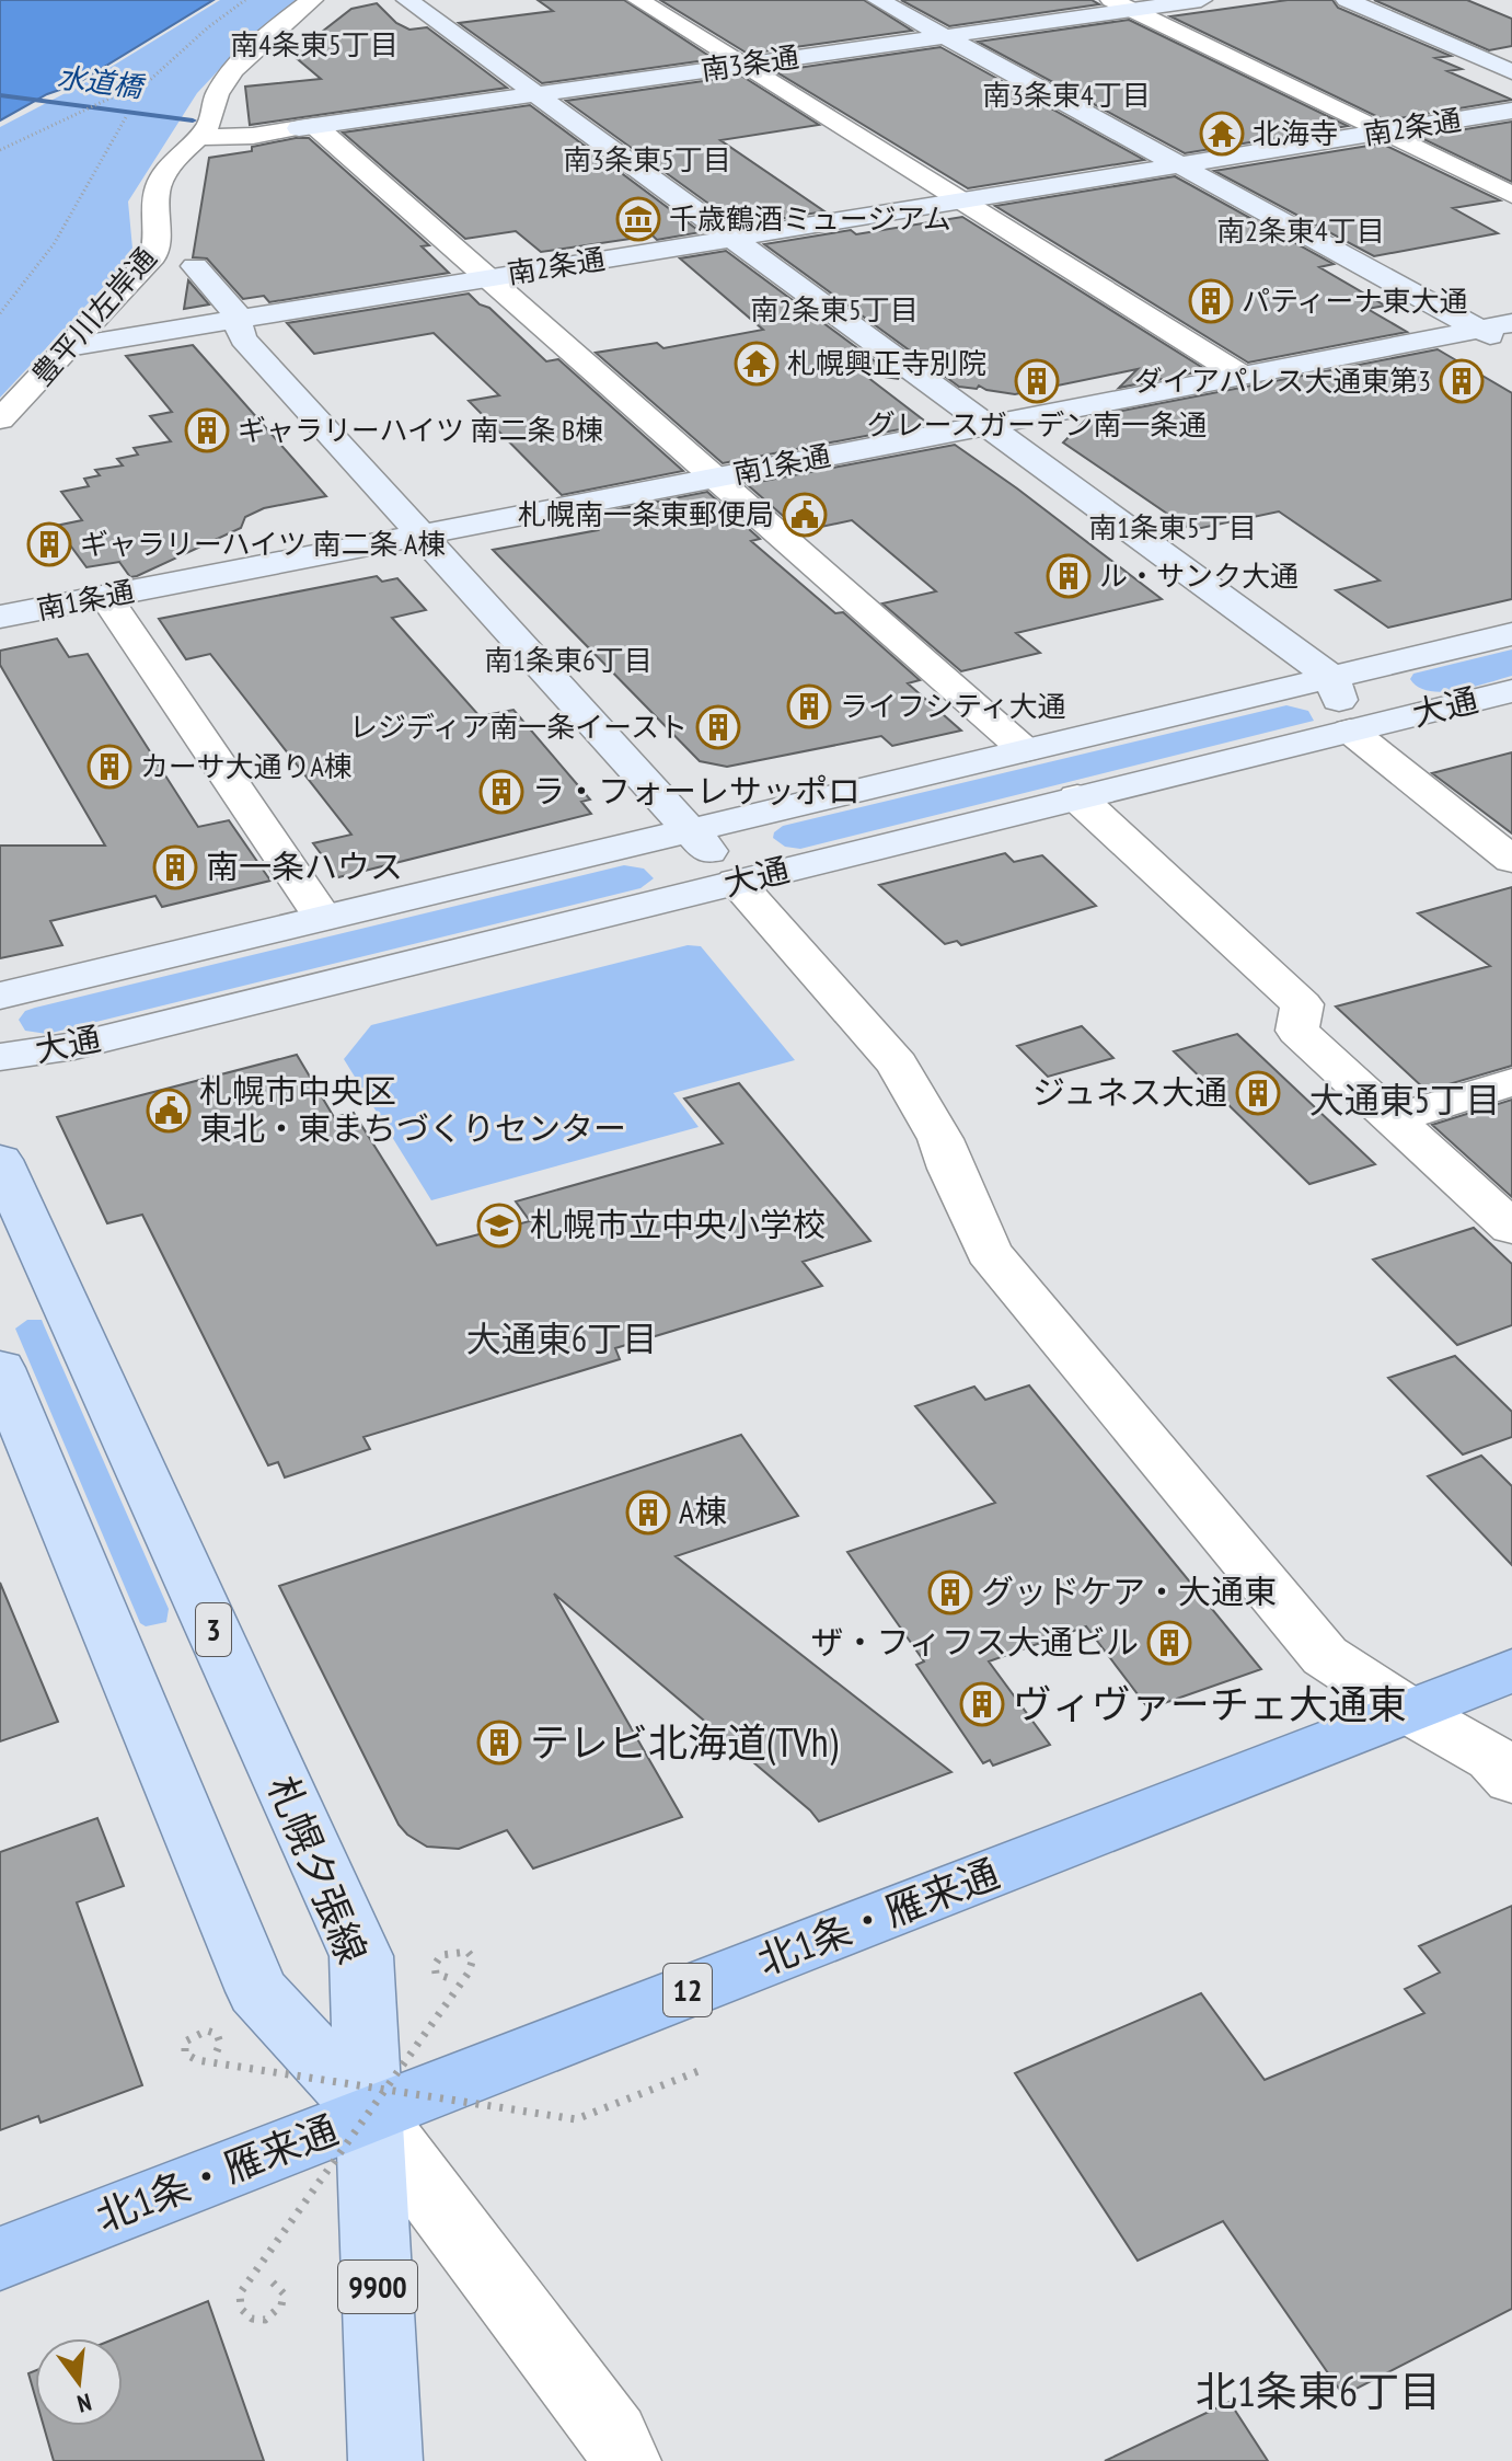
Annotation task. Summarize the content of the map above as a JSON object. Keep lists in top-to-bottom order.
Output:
{
  "streets": {
    "highway": ["北1条・雁来通", "12"],
    "main road": ["3", "札幌夕張線", "9900"],
    "street": [
      "南3条通",
      "南2条通",
      "豊平川左岸通",
      "南1条通",
      "大通"
    ]
  },
  "crossings": [
    ["南2条通", "豊平川左岸通"],
    ["札幌夕張線", "北1条・雁来通"],
    ["札幌夕張線", "9900"],
    ["北1条・雁来通", "9900"]
  ],
  "districts": [
    "南4条東5丁目",
    "南3条東4丁目",
    "南3条東5丁目",
    "南2条東4丁目",
    "南2条東5丁目",
    "南1条東5丁目",
    "南1条東6丁目",
    "大通東5丁目",
    "大通東6丁目",
    "北1条東6丁目"
  ],
  "water": ["水道橋"],
  "places": {
    "temple": ["北海寺", "札幌興正寺別院"],
    "museum": ["千歳鶴酒ミュージアム"],
    "building": [
      "パティーナ東大通",
      "グレースガーデン南一条通",
      "ダイアパレス大通東第3",
      "ギャラリーハイツ 南二条 B棟",
      "ギャラリーハイツ 南二条 A棟",
      "ル・サンク大通",
      "ライフシティ大通",
      "レジディア南一条イースト",
      "カーサ大通りA棟",
      "ラ・フォーレサッポロ",
      "南一条ハウス",
      "ジュネス大通",
      "A棟",
      "グッドケア・大通東",
      "ザ・フィフス大通ビル",
      "ヴィヴァーチェ大通東",
      "テレビ北海道(TVh)"
    ],
    "public building": ["札幌南一条東郵便局", "札幌市中央区 東北・東まちづくりセンター"],
    "school or university": ["札幌市立中央小学校"]
  },
  "north": "bottom"
}
